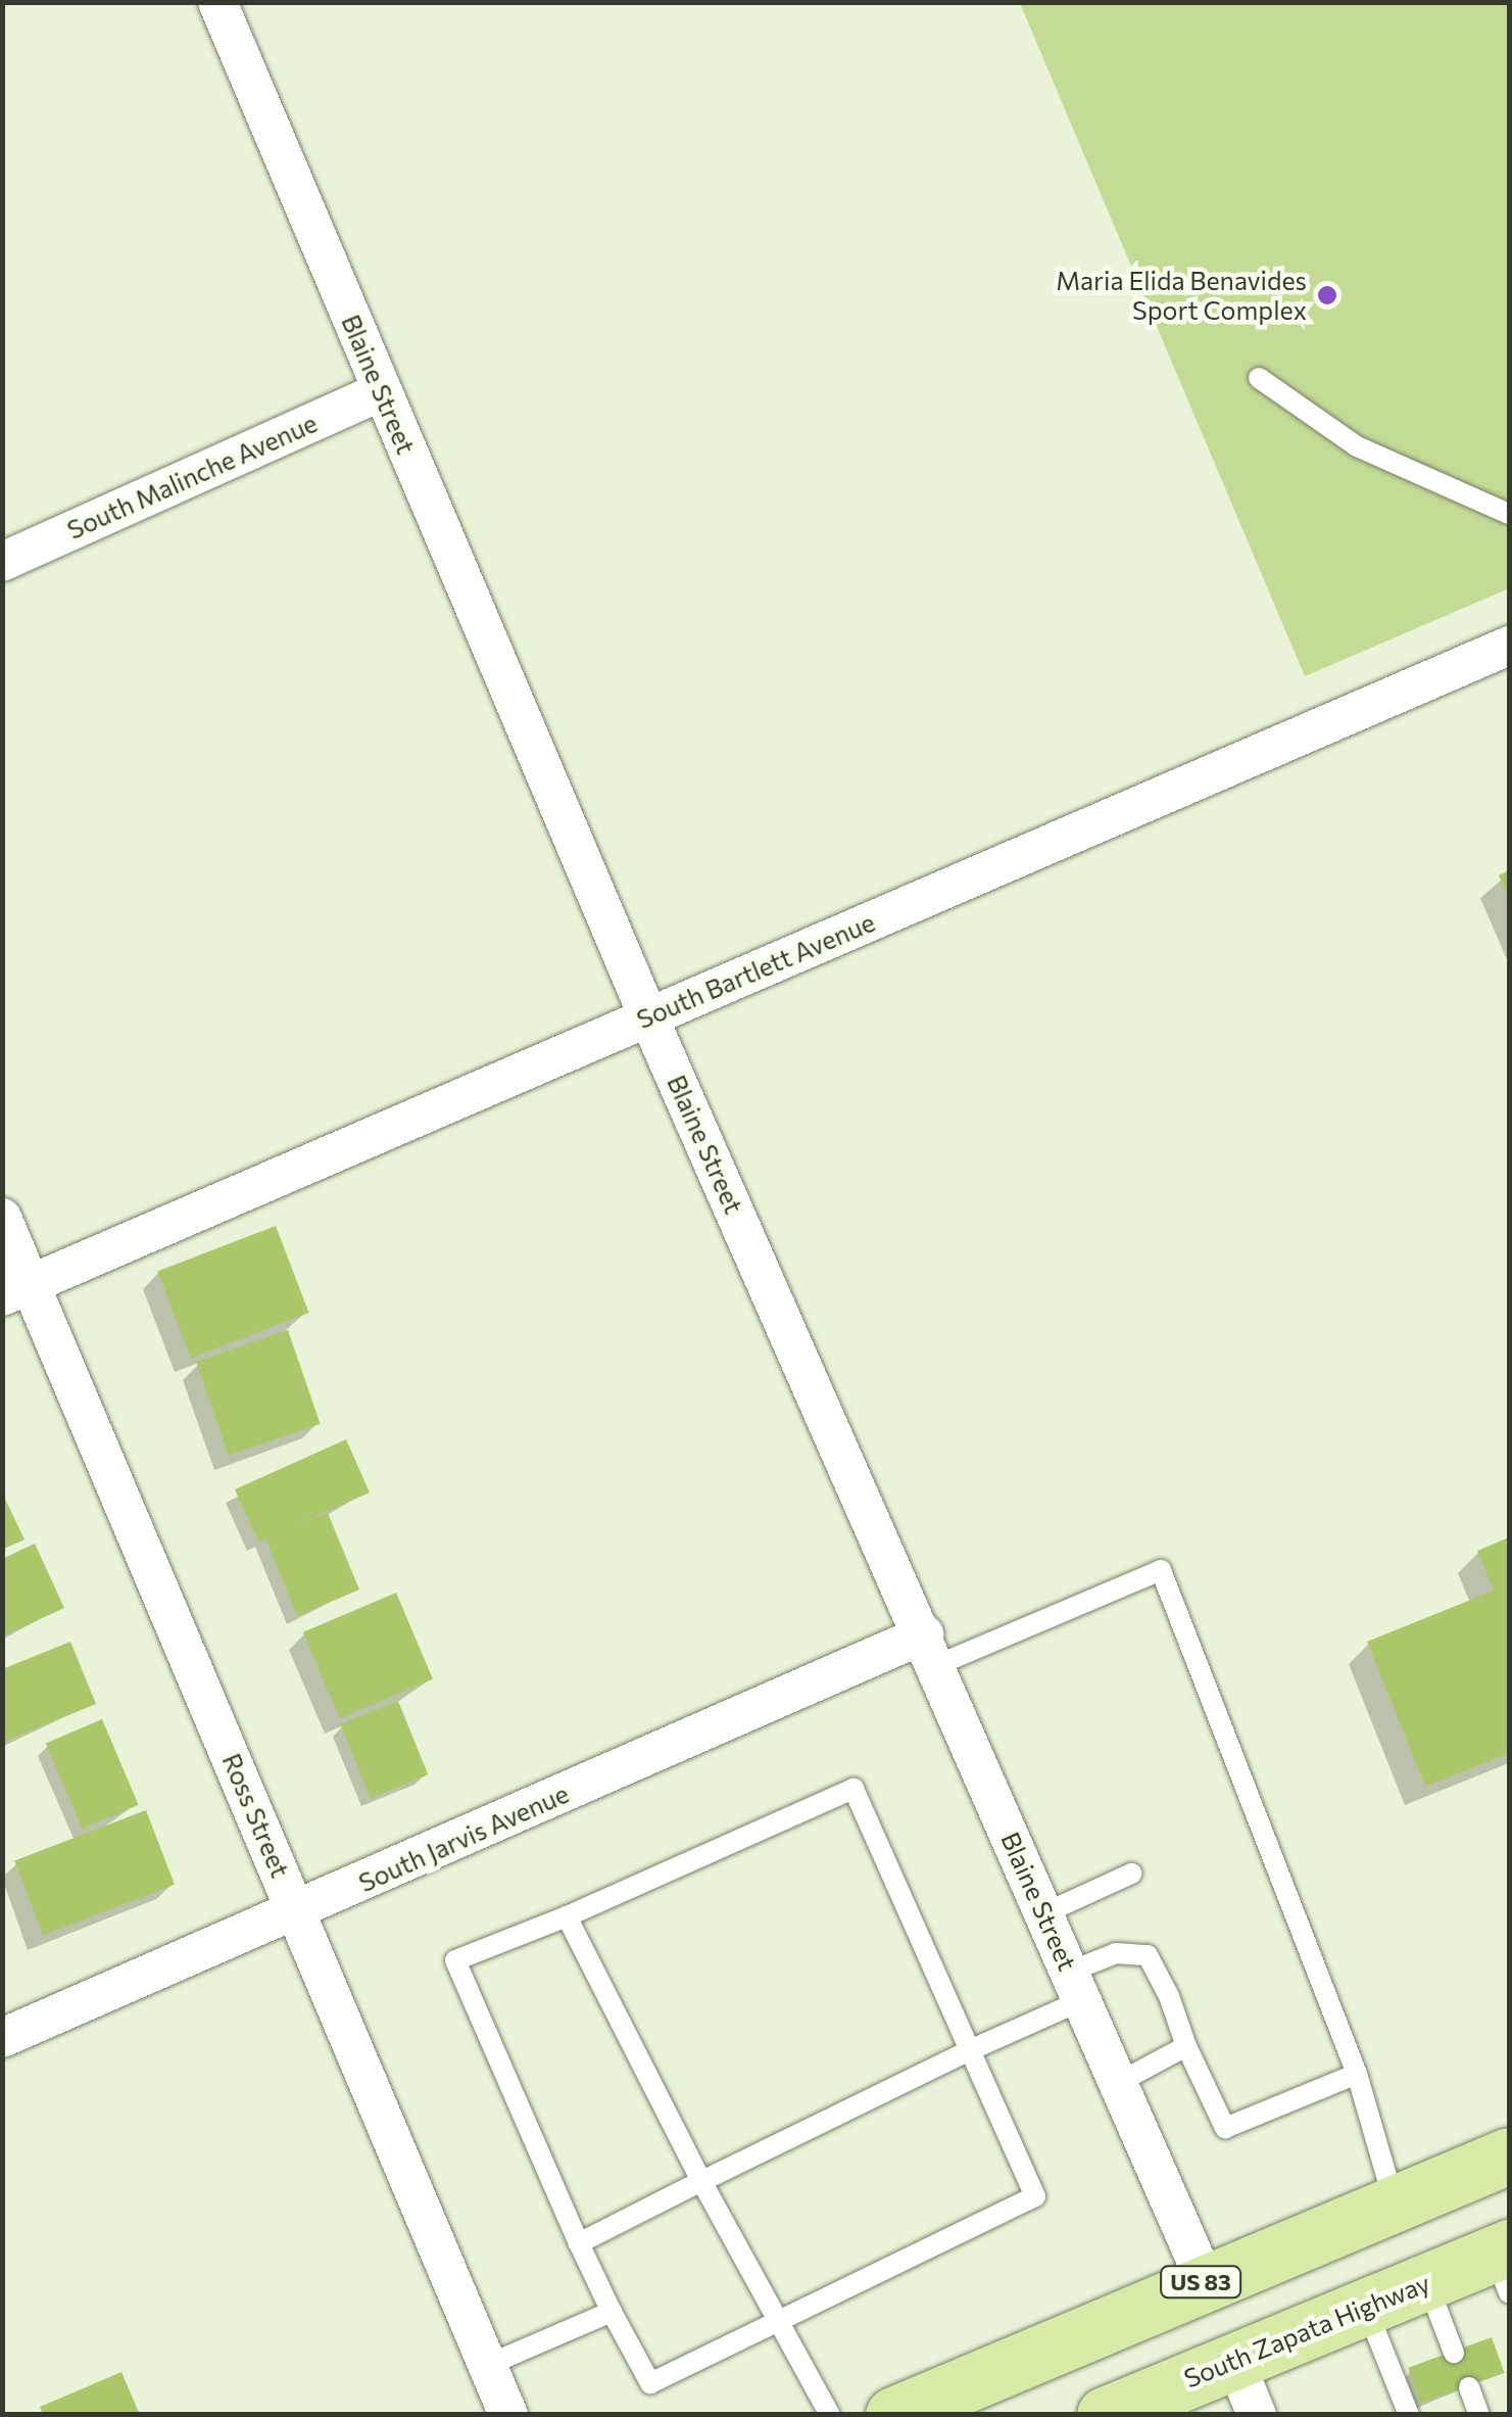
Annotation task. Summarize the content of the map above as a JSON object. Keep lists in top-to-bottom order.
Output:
{
  "streets": {
    "main road": ["US 83", "South Zapata Highway"],
    "street": [
      "Blaine Street",
      "South Malinche Avenue",
      "South Bartlett Avenue",
      "Ross Street",
      "South Jarvis Avenue"
    ]
  },
  "crossings": [
    ["Blaine Street", "South Malinche Avenue"],
    ["Blaine Street", "South Bartlett Avenue"],
    ["Blaine Street", "South Jarvis Avenue"],
    ["Blaine Street", "US 83"],
    ["South Bartlett Avenue", "Ross Street"],
    ["Ross Street", "South Jarvis Avenue"]
  ],
  "places": ["Maria Elida Benavides Sport Complex"]
}
